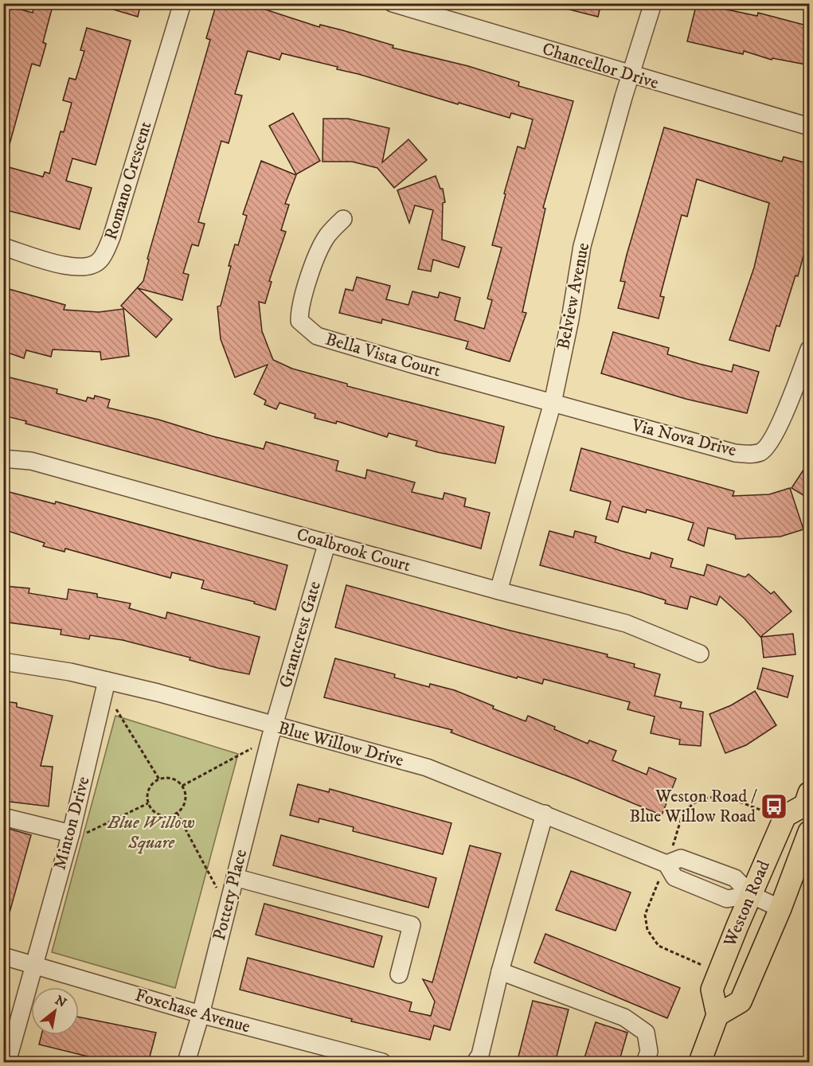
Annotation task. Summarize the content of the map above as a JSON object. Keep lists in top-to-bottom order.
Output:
{
  "streets": {
    "main road": ["Weston Road"],
    "street": [
      "Chancellor Drive",
      "Romano Crescent",
      "Belview Avenue",
      "Bella Vista Court",
      "Via Nova Drive",
      "Coalbrook Court",
      "Grantcrest Gate",
      "Blue Willow Drive",
      "Minton Drive",
      "Pottery Place",
      "Foxchase Avenue"
    ]
  },
  "crossings": [
    ["Chancellor Drive", "Belview Avenue"],
    ["Belview Avenue", "Bella Vista Court"],
    ["Belview Avenue", "Via Nova Drive"],
    ["Belview Avenue", "Coalbrook Court"],
    ["Bella Vista Court", "Via Nova Drive"],
    ["Coalbrook Court", "Grantcrest Gate"],
    ["Grantcrest Gate", "Blue Willow Drive"],
    ["Grantcrest Gate", "Pottery Place"],
    ["Blue Willow Drive", "Minton Drive"],
    ["Blue Willow Drive", "Pottery Place"],
    ["Blue Willow Drive", "Weston Road"],
    ["Minton Drive", "Foxchase Avenue"],
    ["Pottery Place", "Foxchase Avenue"]
  ],
  "parks": ["Blue Willow Square"],
  "places": {
    "bus stop": ["Weston Road / Blue Willow Road"]
  },
  "north": "top right"
}
